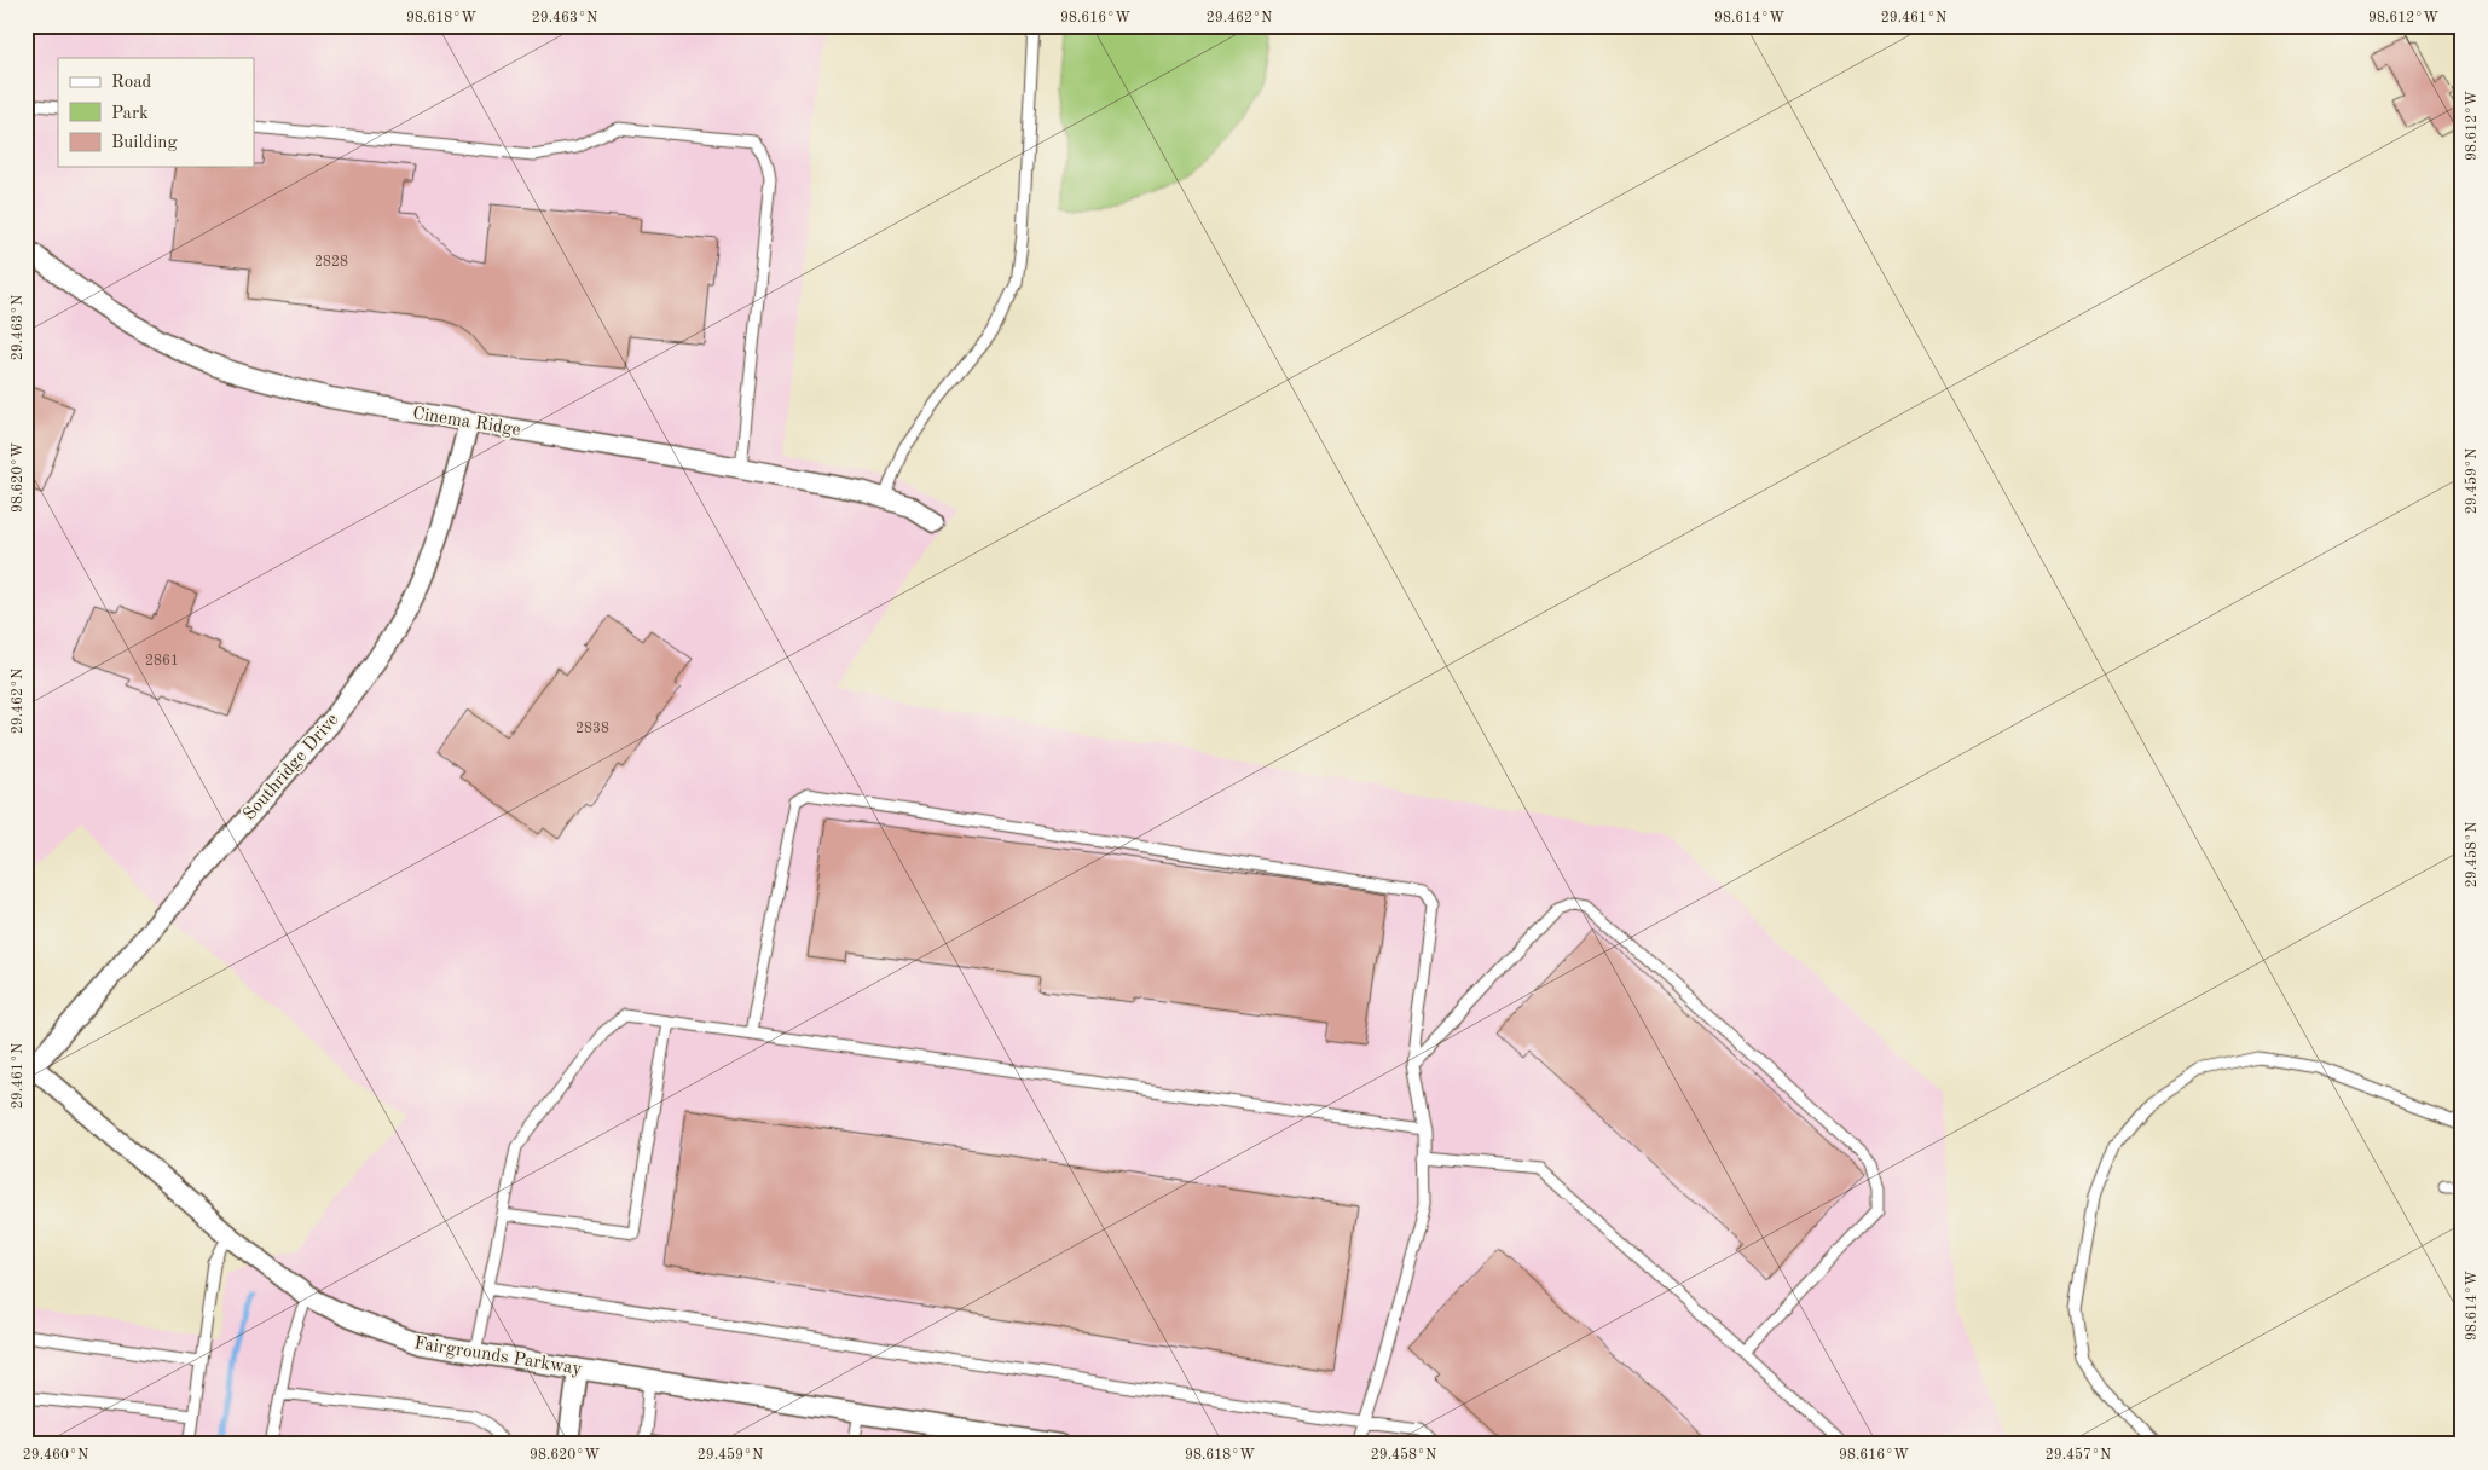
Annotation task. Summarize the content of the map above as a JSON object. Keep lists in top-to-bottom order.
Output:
{
  "streets": {
    "street": ["Cinema Ridge", "Southridge Drive", "Fairgrounds Parkway"]
  },
  "crossings": [
    ["Cinema Ridge", "Southridge Drive"],
    ["Southridge Drive", "Fairgrounds Parkway"]
  ],
  "house_numbers": ["2828", "2861", "2838"],
  "legend": ["Road", "Park", "Building"],
  "coordinates": [
    "98.618°W",
    "29.463°N",
    "98.616°W",
    "29.462°N",
    "98.614°W",
    "29.461°N",
    "98.612°W",
    "98.620°W",
    "29.459°N",
    "29.458°N",
    "29.460°N",
    "29.457°N"
  ]
}
